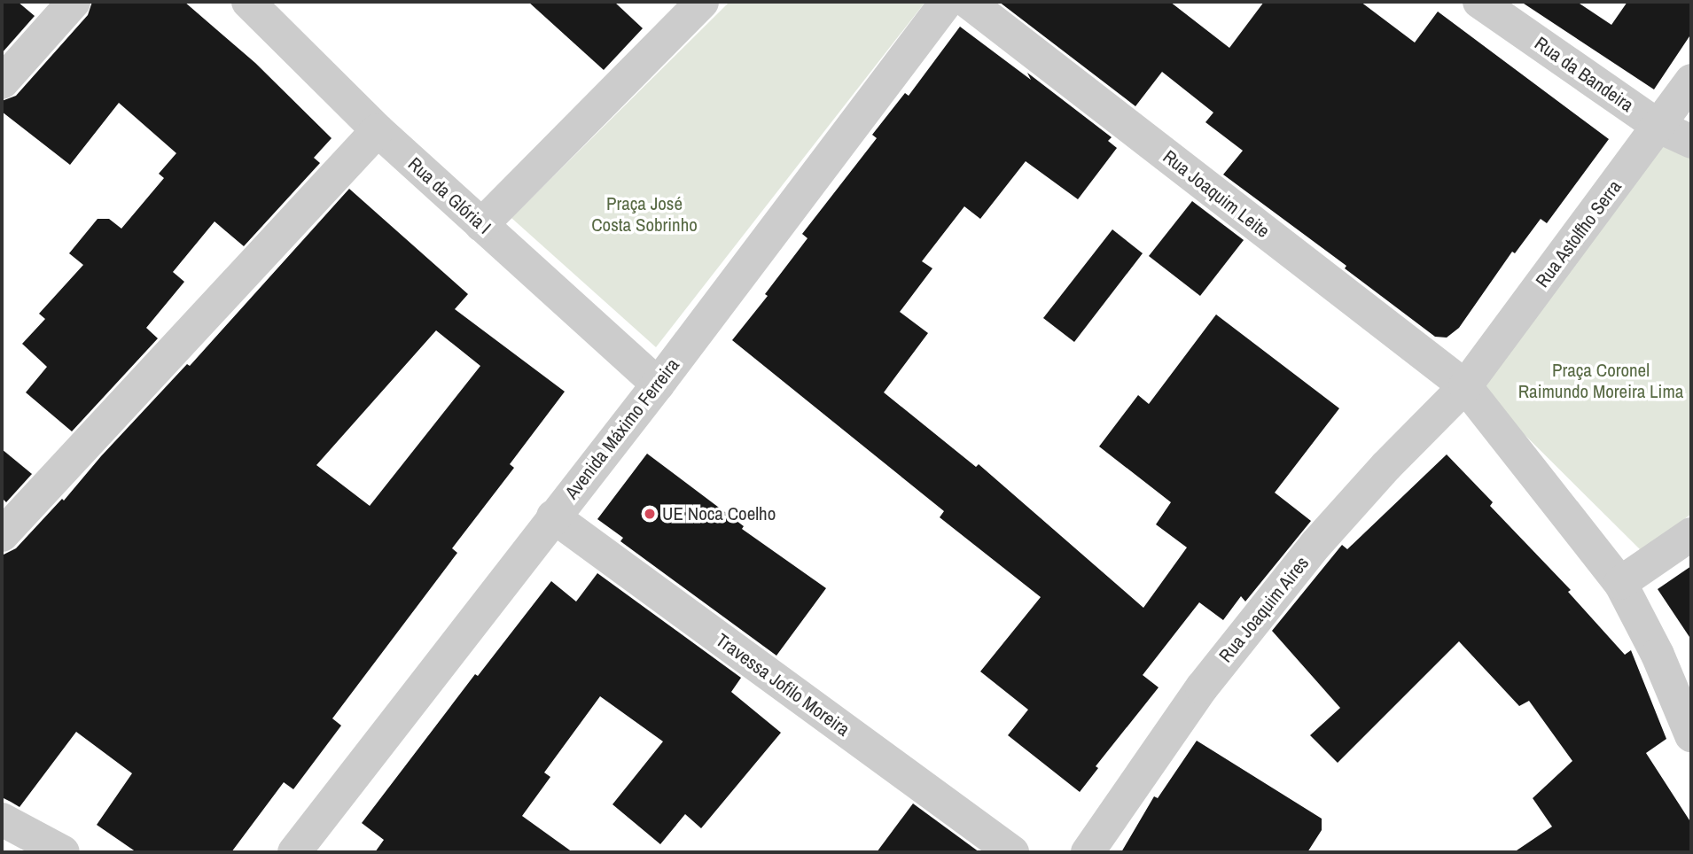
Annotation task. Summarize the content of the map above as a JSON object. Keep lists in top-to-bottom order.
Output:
{
  "streets": {
    "street": [
      "Rua da Bandeira",
      "Rua Joaquim Leite",
      "Rua da Glória I",
      "Rua Astolfho Serra",
      "Avenida Máximo Ferreira",
      "Rua Joaquim Aires",
      "Travessa Jofilo Moreira"
    ]
  },
  "crossings": [
    ["Rua da Bandeira", "Rua Astolfho Serra"],
    ["Rua Joaquim Leite", "Rua Astolfho Serra"],
    ["Rua Joaquim Leite", "Rua Joaquim Aires"],
    ["Rua da Glória I", "Avenida Máximo Ferreira"],
    ["Rua Astolfho Serra", "Rua Joaquim Aires"],
    ["Avenida Máximo Ferreira", "Travessa Jofilo Moreira"]
  ],
  "parks": ["Praça José Costa Sobrinho", "Praça Coronel Raimundo Moreira Lima"],
  "places": ["UE Noca Coelho"]
}
